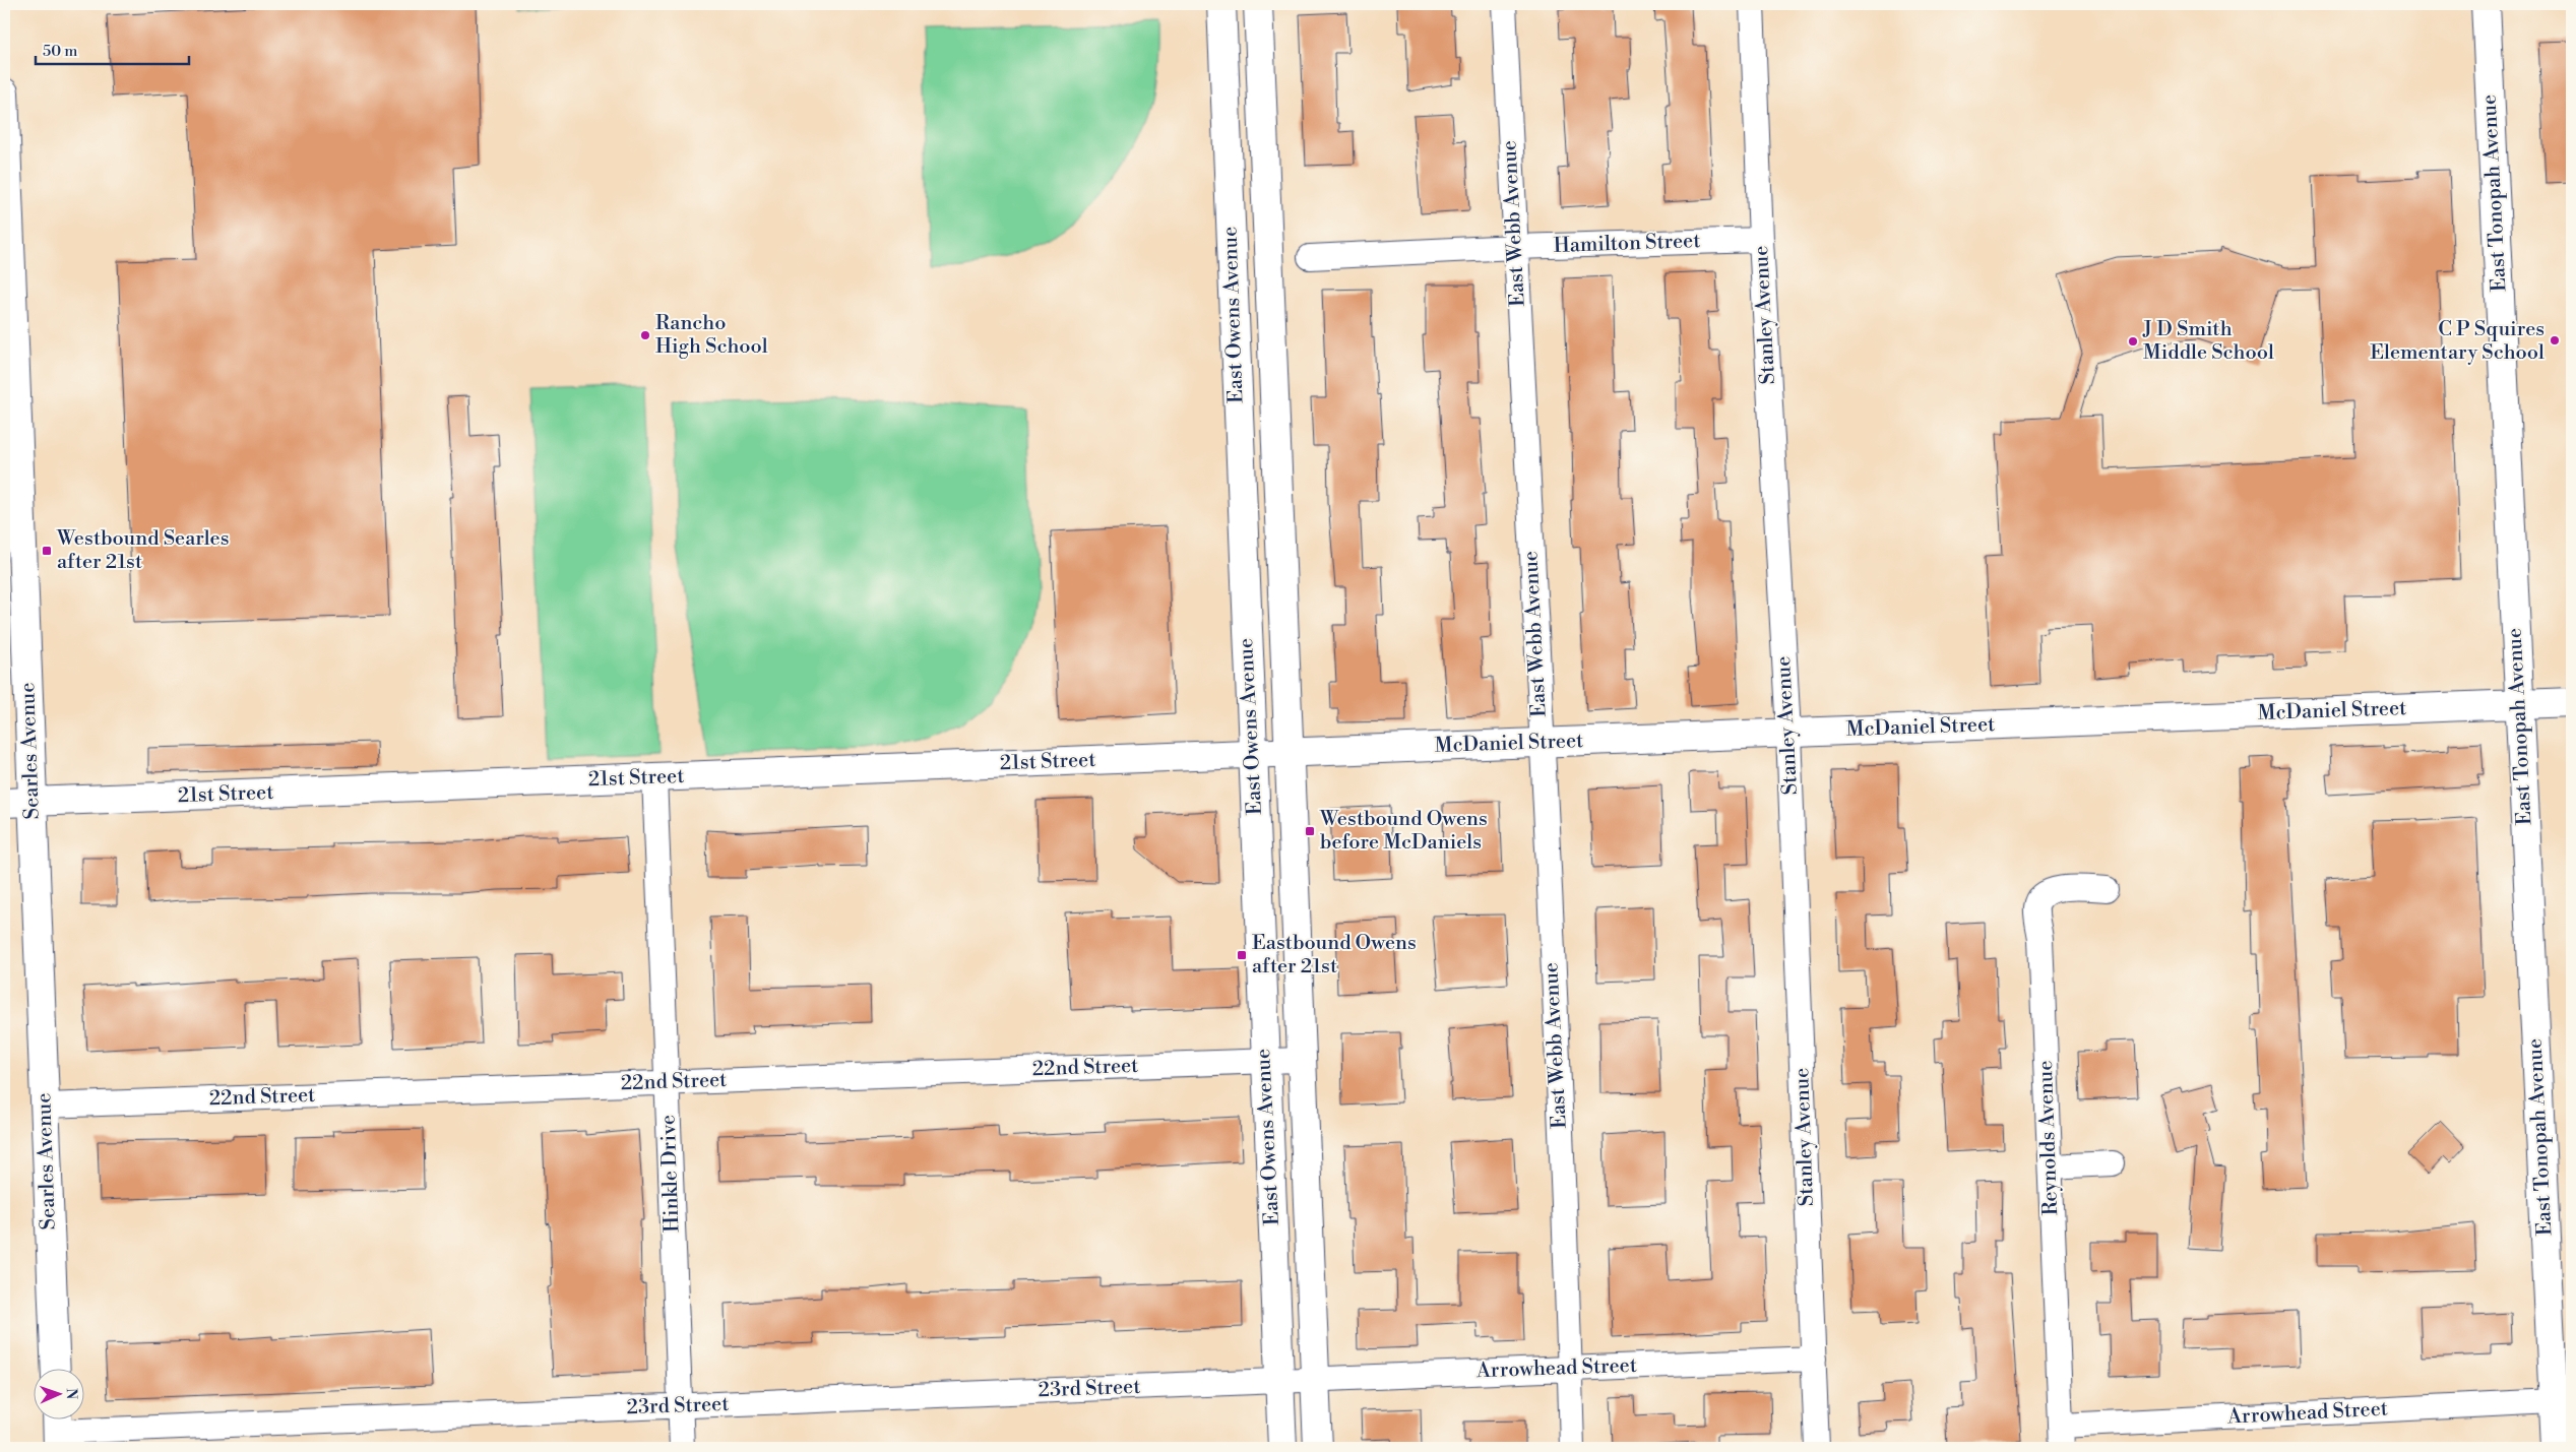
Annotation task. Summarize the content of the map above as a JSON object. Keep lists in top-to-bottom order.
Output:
{
  "streets": {
    "street": [
      "East Tonopah Avenue",
      "East Webb Avenue",
      "Hamilton Street",
      "East Owens Avenue",
      "Stanley Avenue",
      "McDaniel Street",
      "Searles Avenue",
      "21st Street",
      "22nd Street",
      "Reynolds Avenue",
      "Hinkle Drive",
      "Arrowhead Street",
      "23rd Street"
    ]
  },
  "crossings": [
    ["East Tonopah Avenue", "McDaniel Street"],
    ["East Tonopah Avenue", "Arrowhead Street"],
    ["East Webb Avenue", "Hamilton Street"],
    ["East Webb Avenue", "McDaniel Street"],
    ["East Webb Avenue", "Arrowhead Street"],
    ["Hamilton Street", "Stanley Avenue"],
    ["East Owens Avenue", "McDaniel Street"],
    ["East Owens Avenue", "21st Street"],
    ["East Owens Avenue", "22nd Street"],
    ["East Owens Avenue", "Arrowhead Street"],
    ["East Owens Avenue", "23rd Street"],
    ["Stanley Avenue", "McDaniel Street"],
    ["Stanley Avenue", "Arrowhead Street"],
    ["McDaniel Street", "21st Street"],
    ["Searles Avenue", "21st Street"],
    ["Searles Avenue", "22nd Street"],
    ["21st Street", "Hinkle Drive"],
    ["22nd Street", "Hinkle Drive"],
    ["Reynolds Avenue", "Arrowhead Street"],
    ["Hinkle Drive", "23rd Street"],
    ["Arrowhead Street", "23rd Street"]
  ],
  "places": {
    "other": ["Rancho High School", "C P Squires Elementary School", "J D Smith Middle School"],
    "transit": ["Westbound Searles after 21st", "Westbound Owens before McDaniels", "Eastbound Owens after 21st"]
  },
  "scale_bar": "50 m",
  "north": "right"
}
